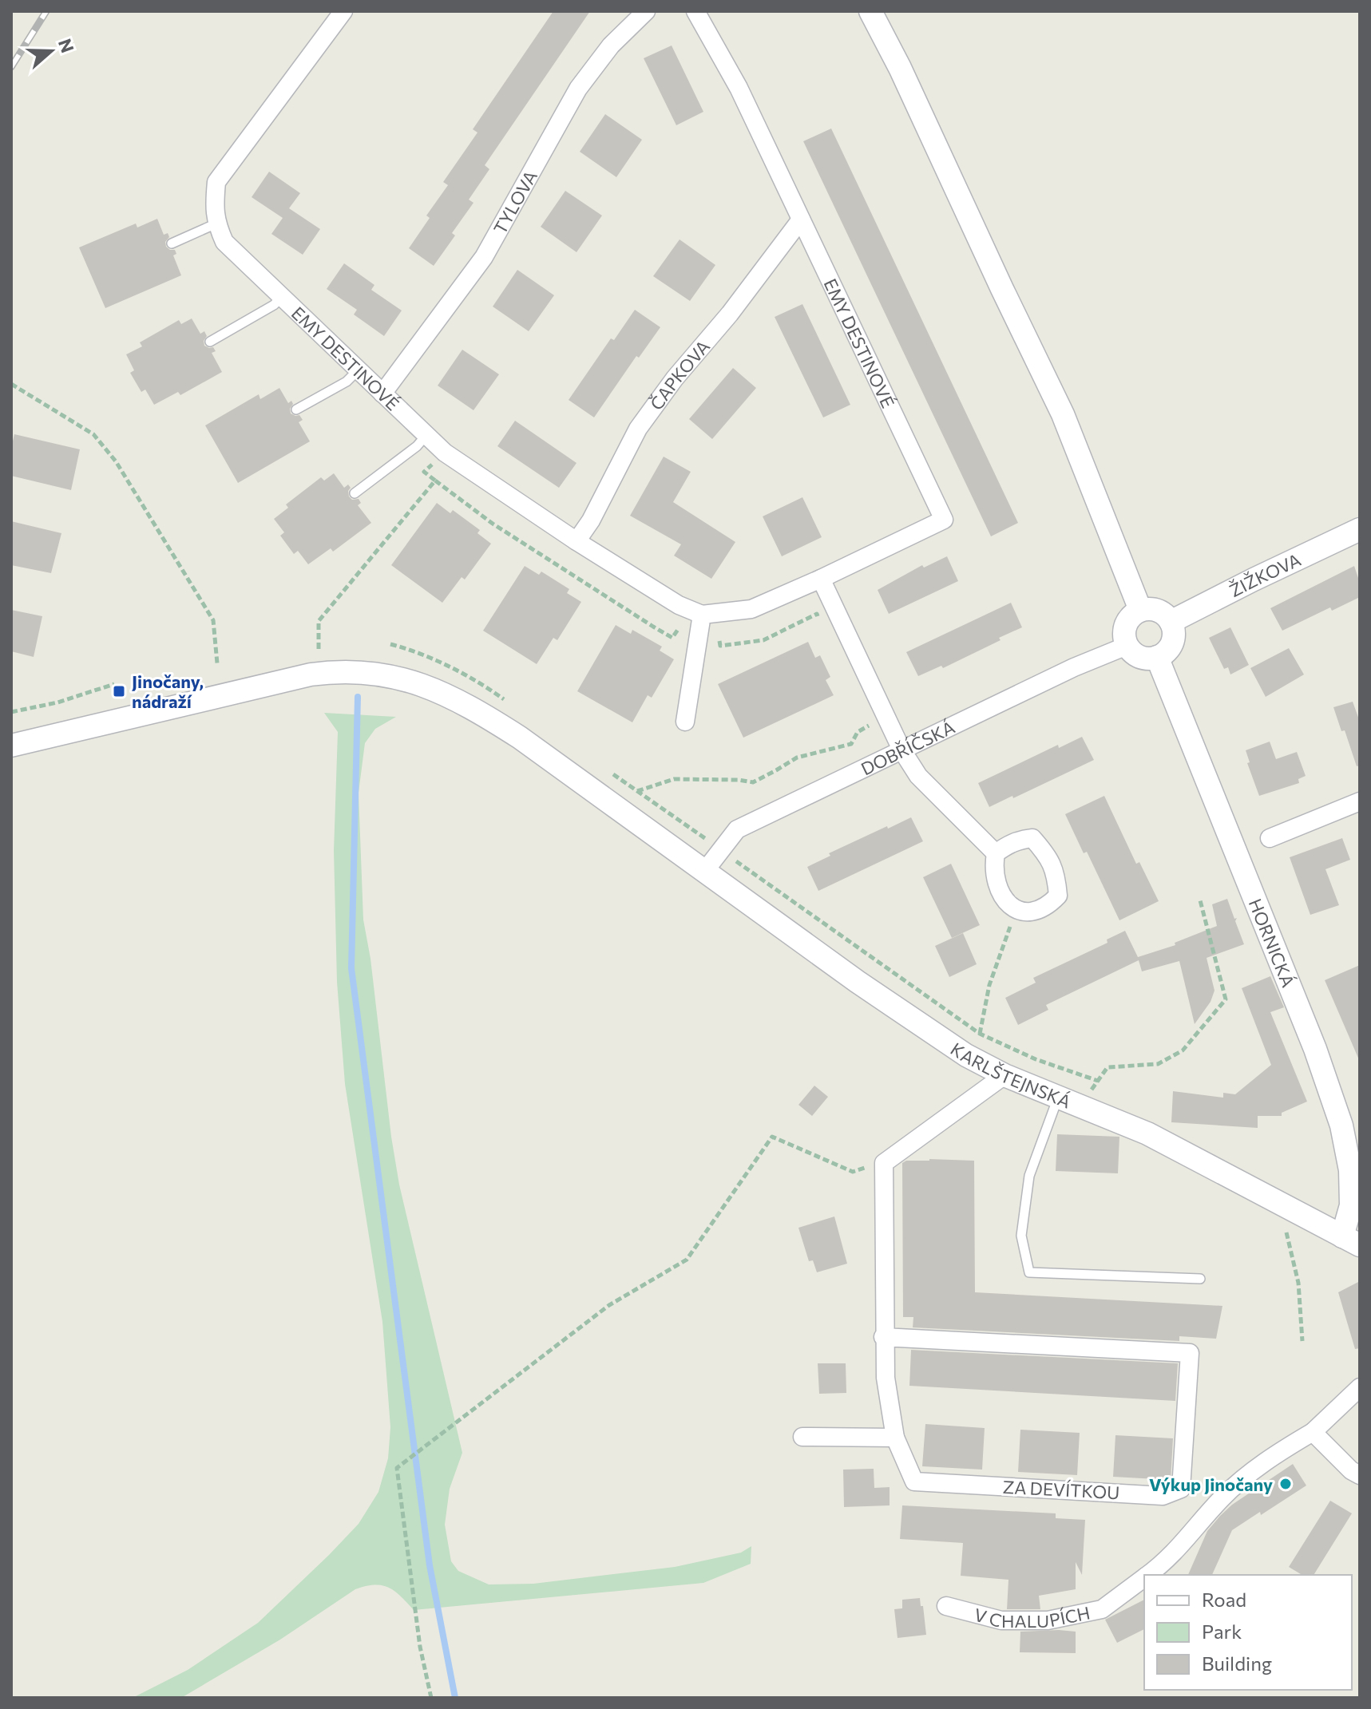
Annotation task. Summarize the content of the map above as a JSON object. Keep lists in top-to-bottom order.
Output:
{
  "streets": {
    "street": [
      "TYLOVA",
      "EMY DESTINOVÉ",
      "ČAPKOVA",
      "ŽIŽKOVA",
      "DOBŘÍČSKÁ",
      "HORNICKÁ",
      "KARLŠTEJNSKÁ",
      "ZA DEVÍTKOU",
      "V CHALUPÍCH"
    ]
  },
  "crossings": [
    ["TYLOVA", "EMY DESTINOVÉ"],
    ["EMY DESTINOVÉ", "ČAPKOVA"],
    ["ŽIŽKOVA", "DOBŘÍČSKÁ"],
    ["ŽIŽKOVA", "HORNICKÁ"],
    ["DOBŘÍČSKÁ", "HORNICKÁ"],
    ["DOBŘÍČSKÁ", "KARLŠTEJNSKÁ"],
    ["HORNICKÁ", "KARLŠTEJNSKÁ"]
  ],
  "places": {
    "transit": ["Jinočany, nádraží"],
    "other": ["Výkup Jinočany"]
  },
  "legend": ["Road", "Park", "Building"],
  "north": "right"
}
